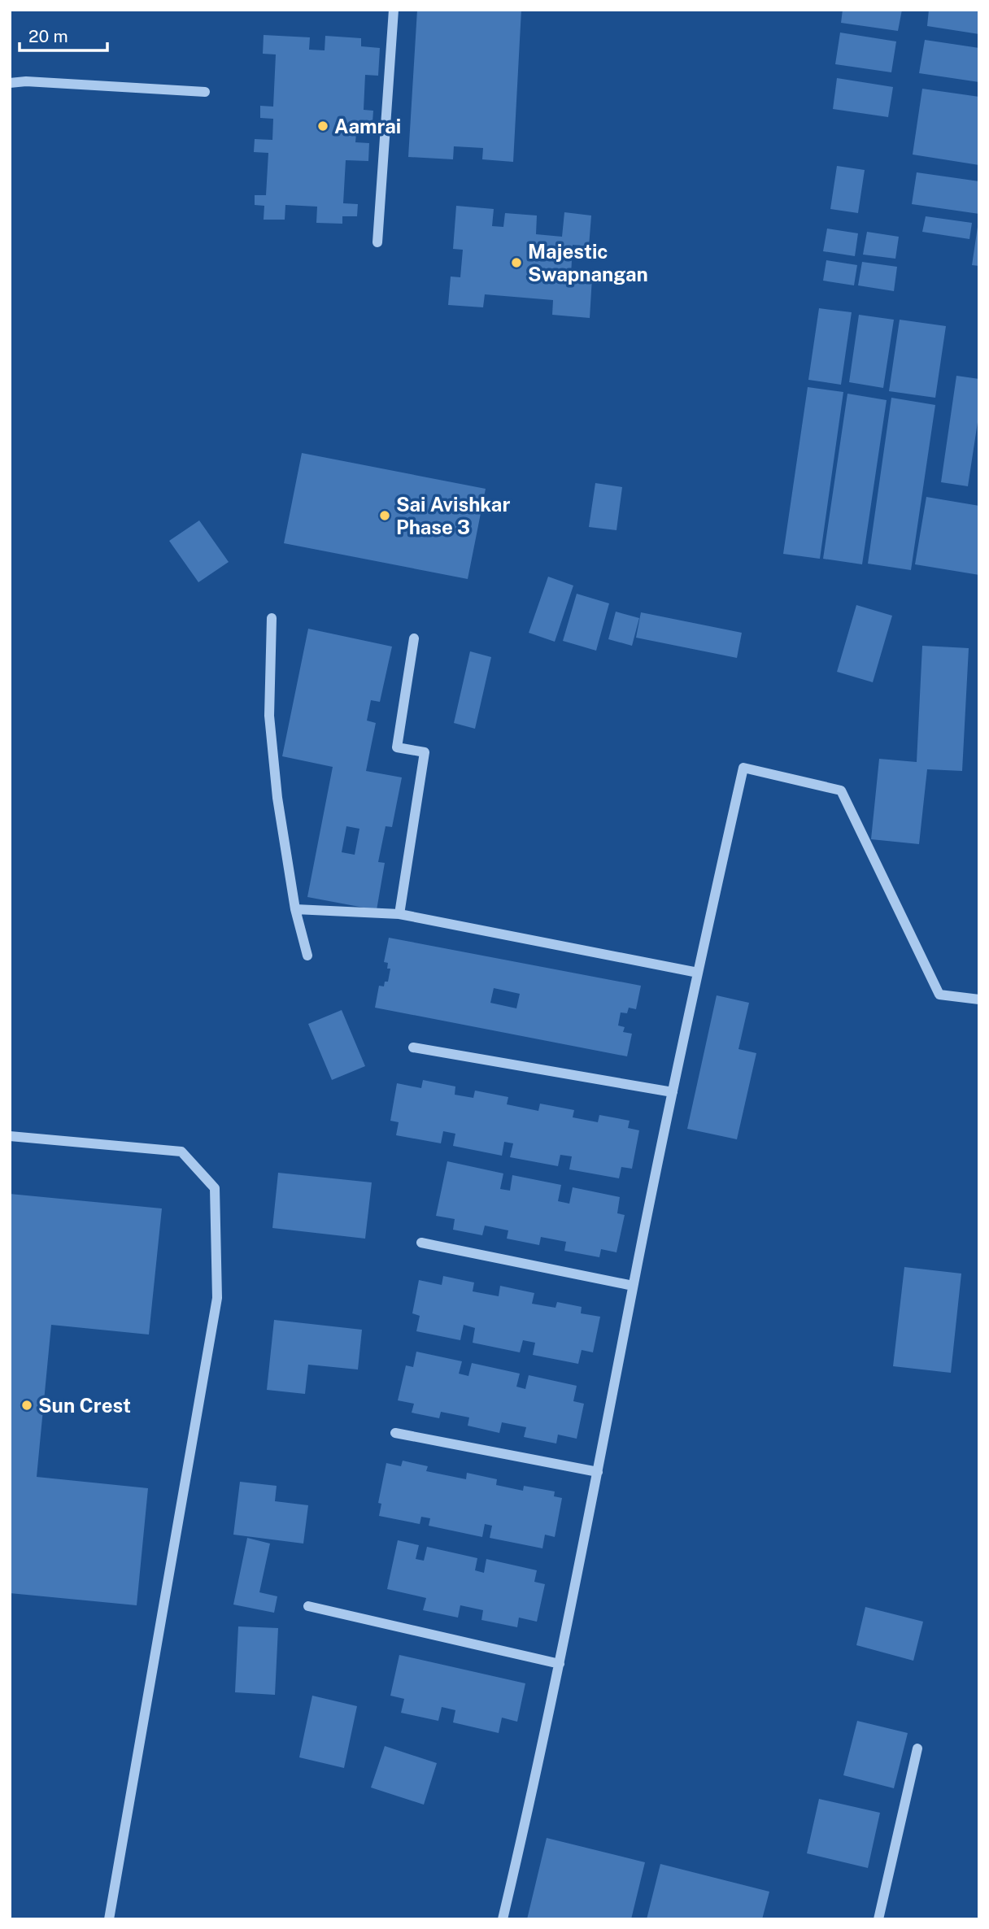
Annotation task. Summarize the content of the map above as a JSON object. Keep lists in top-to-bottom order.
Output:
{
  "places": [
    "Aamrai",
    "Majestic Swapnangan",
    "Sai Avishkar Phase 3",
    "Sun Crest"
  ],
  "scale_bar": "20 m"
}
